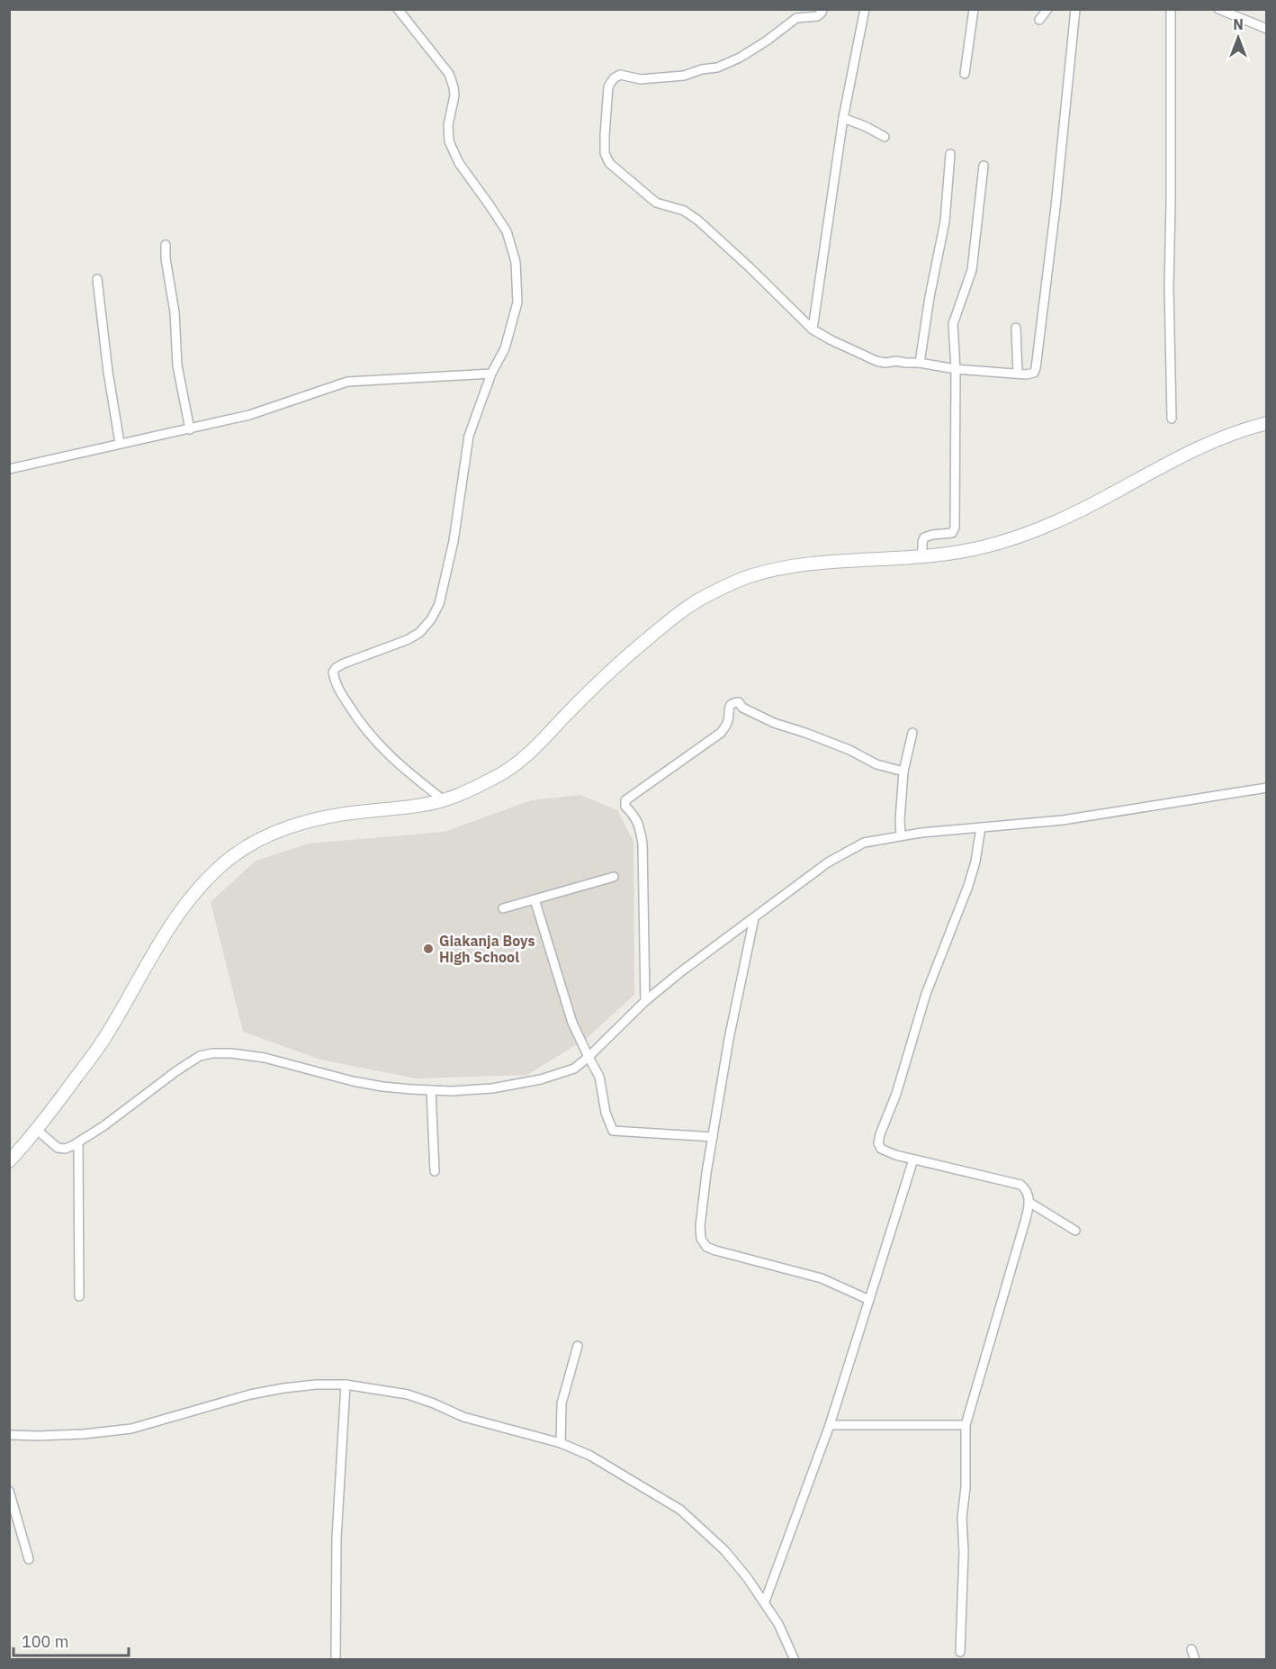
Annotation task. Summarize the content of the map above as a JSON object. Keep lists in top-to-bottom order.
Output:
{
  "places": ["Giakanja Boys High School"],
  "scale_bar": "100 m",
  "north": "top"
}
